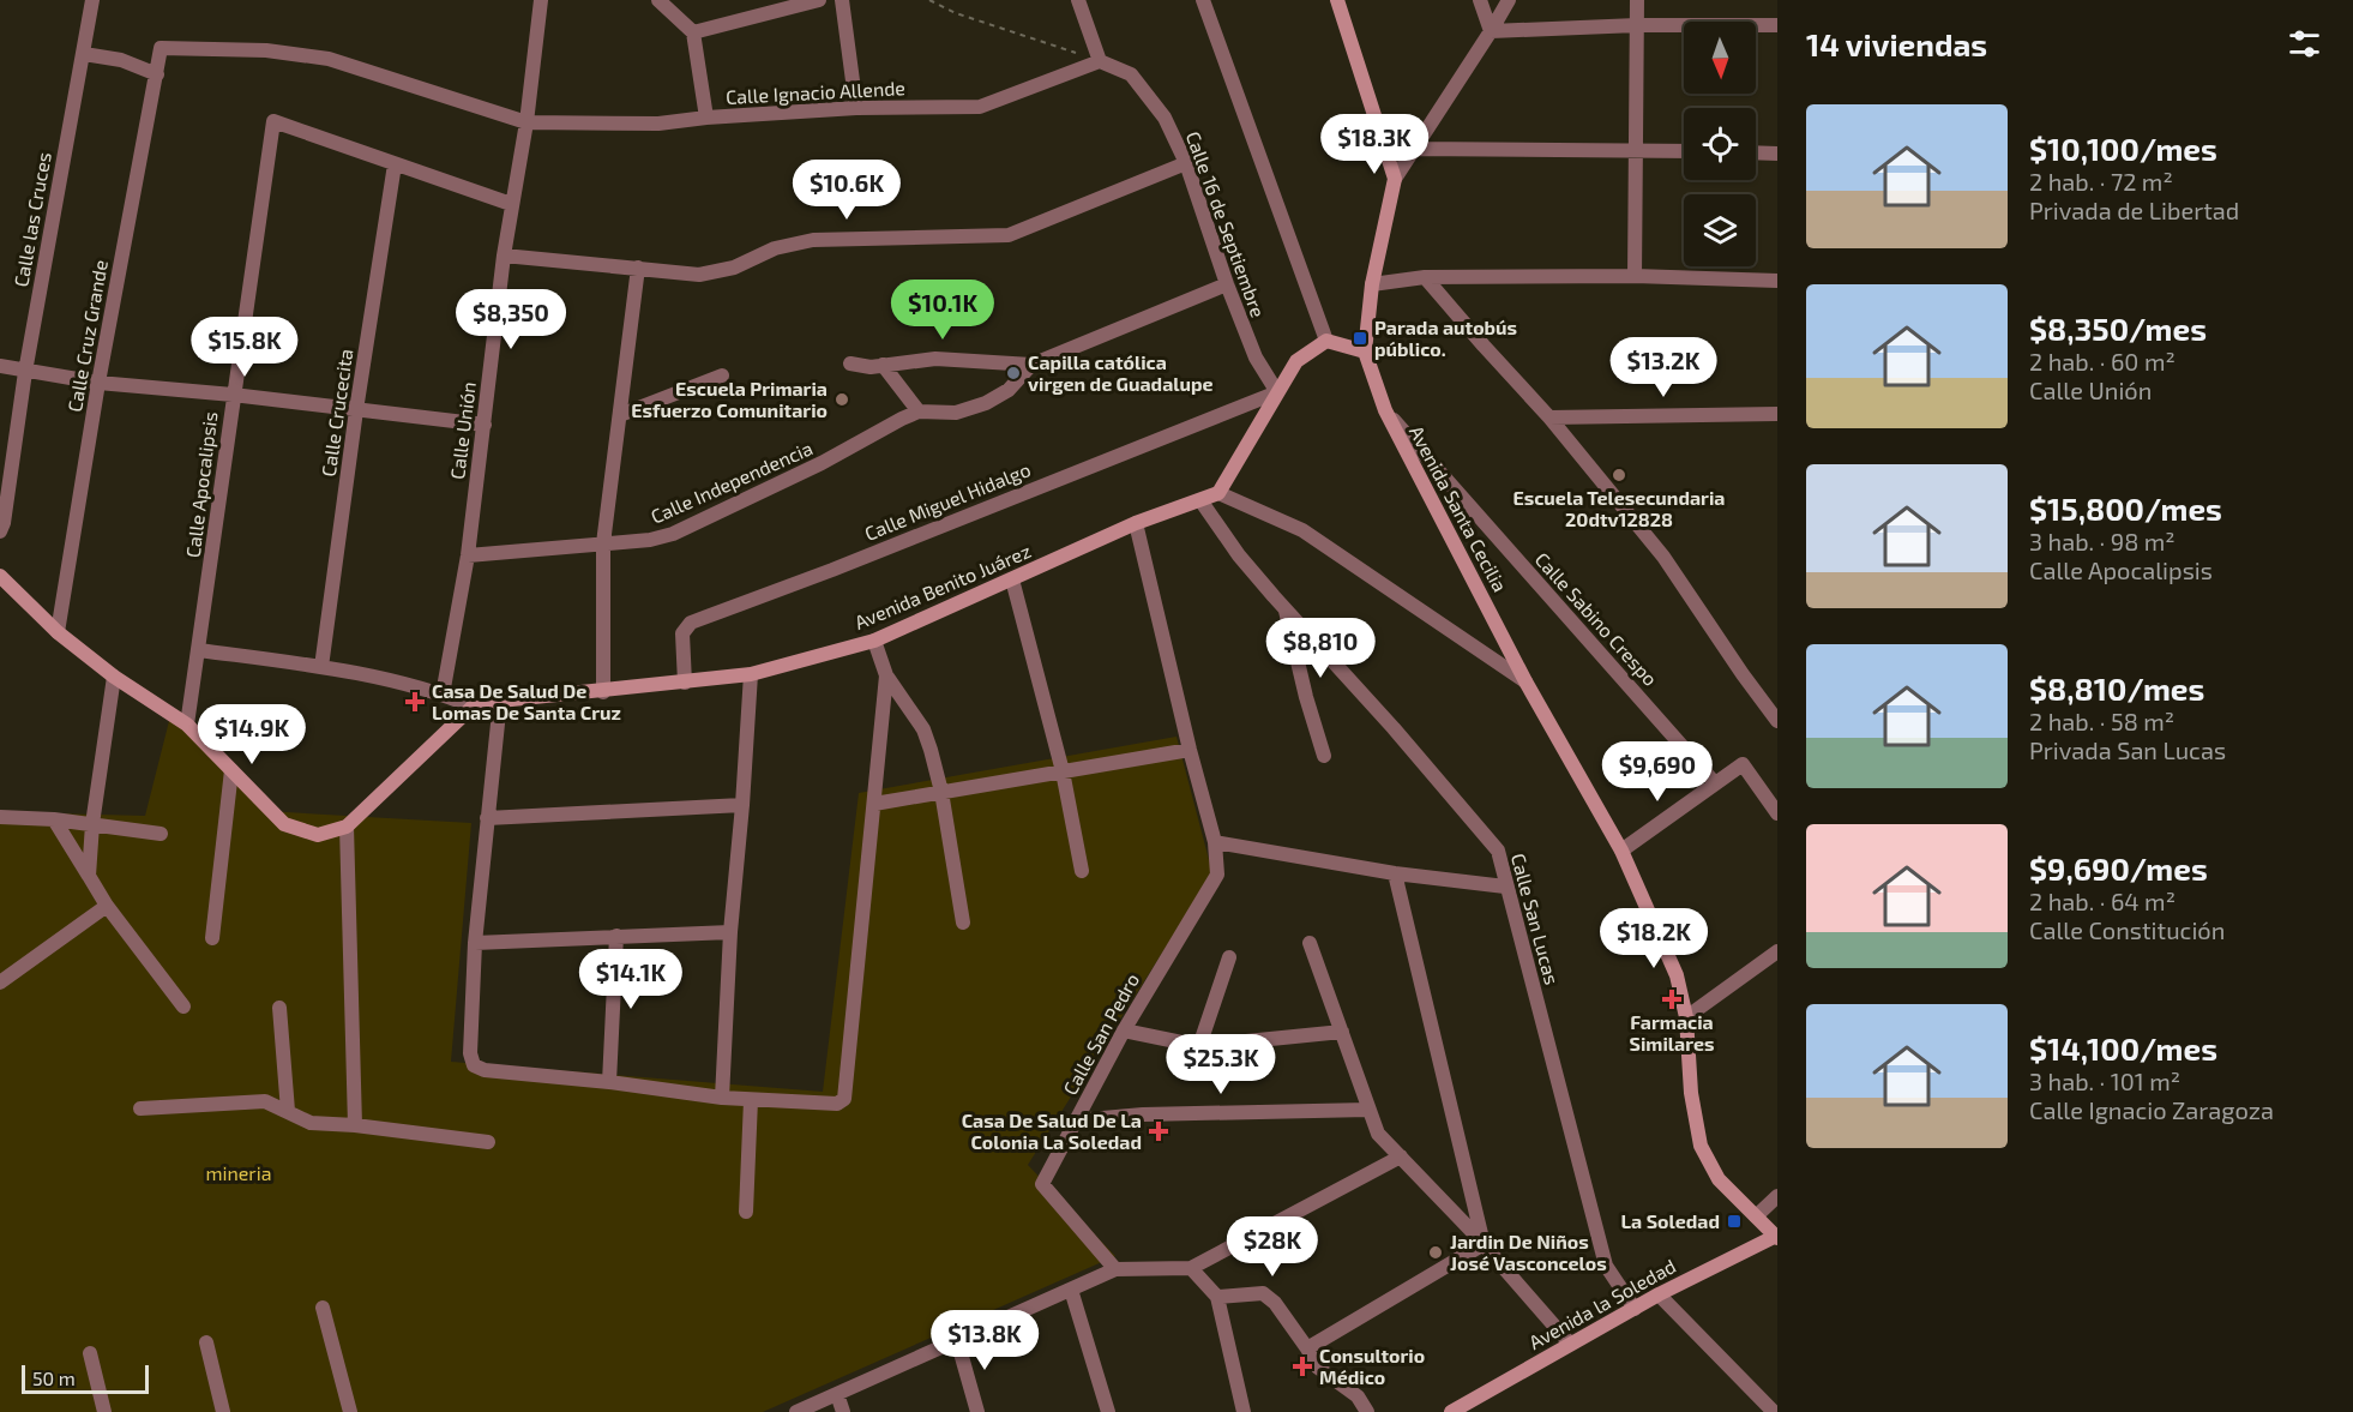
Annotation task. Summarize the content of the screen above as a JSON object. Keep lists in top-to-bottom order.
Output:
{
  "streets": {
    "street": [
      "Calle Ignacio Allende",
      "Calle las Cruces",
      "Calle 16 de Septiembre",
      "Calle Cruz Grande",
      "Calle Crucecita",
      "Calle Unión",
      "Calle Independencia",
      "Calle Apocalipsis",
      "Calle Miguel Hidalgo",
      "Avenida Santa Cecilia",
      "Avenida Benito Juárez",
      "Calle Sabino Crespo",
      "Calle San Lucas",
      "Calle San Pedro",
      "Avenida la Soledad"
    ]
  },
  "crossings": [
    ["Calle Ignacio Allende", "Calle 16 de Septiembre"],
    ["Calle Ignacio Allende", "Calle Cruz Grande"],
    ["Calle Ignacio Allende", "Calle Unión"],
    ["Calle 16 de Septiembre", "Calle Independencia"],
    ["Calle 16 de Septiembre", "Calle Miguel Hidalgo"],
    ["Calle Crucecita", "Calle Apocalipsis"],
    ["Calle Unión", "Calle Independencia"],
    ["Calle Miguel Hidalgo", "Avenida Benito Juárez"],
    ["Avenida Santa Cecilia", "Calle Sabino Crespo"],
    ["Avenida Santa Cecilia", "Avenida la Soledad"],
    ["Avenida Benito Juárez", "Calle San Lucas"],
    ["Avenida Benito Juárez", "Calle San Pedro"],
    ["Calle San Lucas", "Avenida la Soledad"]
  ],
  "parks": ["mineria"],
  "places": {
    "transit": ["Parada autobús público.", "La Soledad"],
    "other": [
      "Capilla católica virgen de Guadalupe",
      "Escuela Primaria Esfuerzo Comunitario",
      "Escuela Telesecundaria 20dtv12828",
      "Jardin De Niños José Vasconcelos"
    ],
    "health": [
      "Casa De Salud De Lomas De Santa Cruz",
      "Farmacia Similares",
      "Casa De Salud De La Colonia La Soledad",
      "Consultorio Médico"
    ]
  },
  "scale_bar": "50 m",
  "north": "bottom",
  "page": {
    "heading": "14 viviendas",
    "list": [
      {
        "name": "$10,100/mes",
        "note": "2 hab. · 72 m² · Privada de Libertad"
      },
      {
        "name": "$8,350/mes",
        "note": "2 hab. · 60 m² · Calle Unión"
      },
      {
        "name": "$15,800/mes",
        "note": "3 hab. · 98 m² · Calle Apocalipsis"
      },
      {
        "name": "$8,810/mes",
        "note": "2 hab. · 58 m² · Privada San Lucas"
      },
      {
        "name": "$9,690/mes",
        "note": "2 hab. · 64 m² · Calle Constitución"
      },
      {
        "name": "$14,100/mes",
        "note": "3 hab. · 101 m² · Calle Ignacio Zaragoza"
      }
    ],
    "price": [
      "$18.3K",
      "$10.6K",
      "$10.1K",
      "$8,350",
      "$15.8K",
      "$13.2K",
      "$8,810",
      "$14.9K",
      "$9,690",
      "$18.2K",
      "$14.1K",
      "$25.3K",
      "$28K",
      "$13.8K"
    ],
    "scale": "50 m"
  }
}
